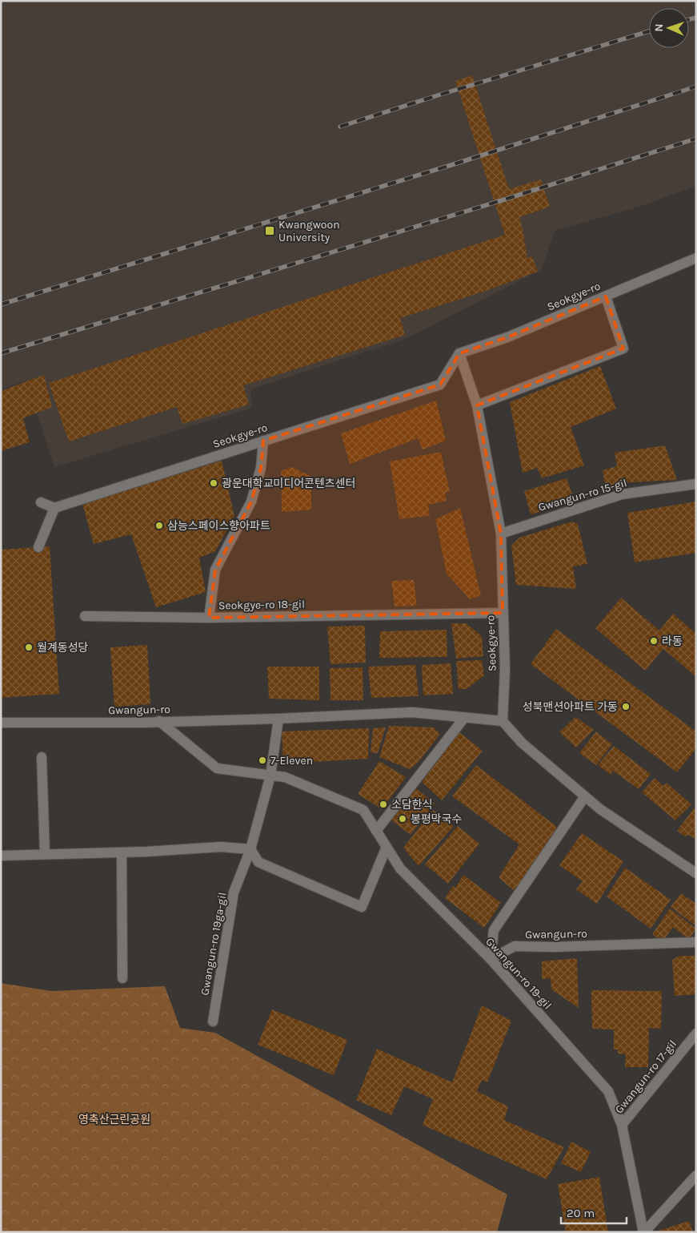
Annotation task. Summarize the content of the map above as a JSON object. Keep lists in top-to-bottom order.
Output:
{
  "streets": {
    "street": [
      "Seokgye-ro",
      "Gwangun-ro 15-gil",
      "Seokgye-ro 18-gil",
      "Gwangun-ro",
      "Gwangun-ro 19ga-gil",
      "Gwangun-ro 19-gil",
      "Gwangun-ro 17-gil"
    ]
  },
  "crossings": [
    ["Seokgye-ro", "Gwangun-ro 15-gil"],
    ["Seokgye-ro", "Seokgye-ro 18-gil"],
    ["Seokgye-ro", "Gwangun-ro"],
    ["Gwangun-ro", "Gwangun-ro 19-gil"],
    ["Gwangun-ro 19ga-gil", "Gwangun-ro 19-gil"],
    ["Gwangun-ro 19-gil", "Gwangun-ro 17-gil"]
  ],
  "parks": ["영축산근린공원"],
  "places": {
    "transit": ["Kwangwoon University"],
    "other": [
      "광운대학교미디어콘텐츠센터",
      "삼능스페이스향아파트",
      "라동",
      "월계동성당",
      "성북맨션아파트 가동",
      "7-Eleven",
      "소담한식",
      "봉평막국수"
    ]
  },
  "scale_bar": "20 m",
  "north": "left"
}
